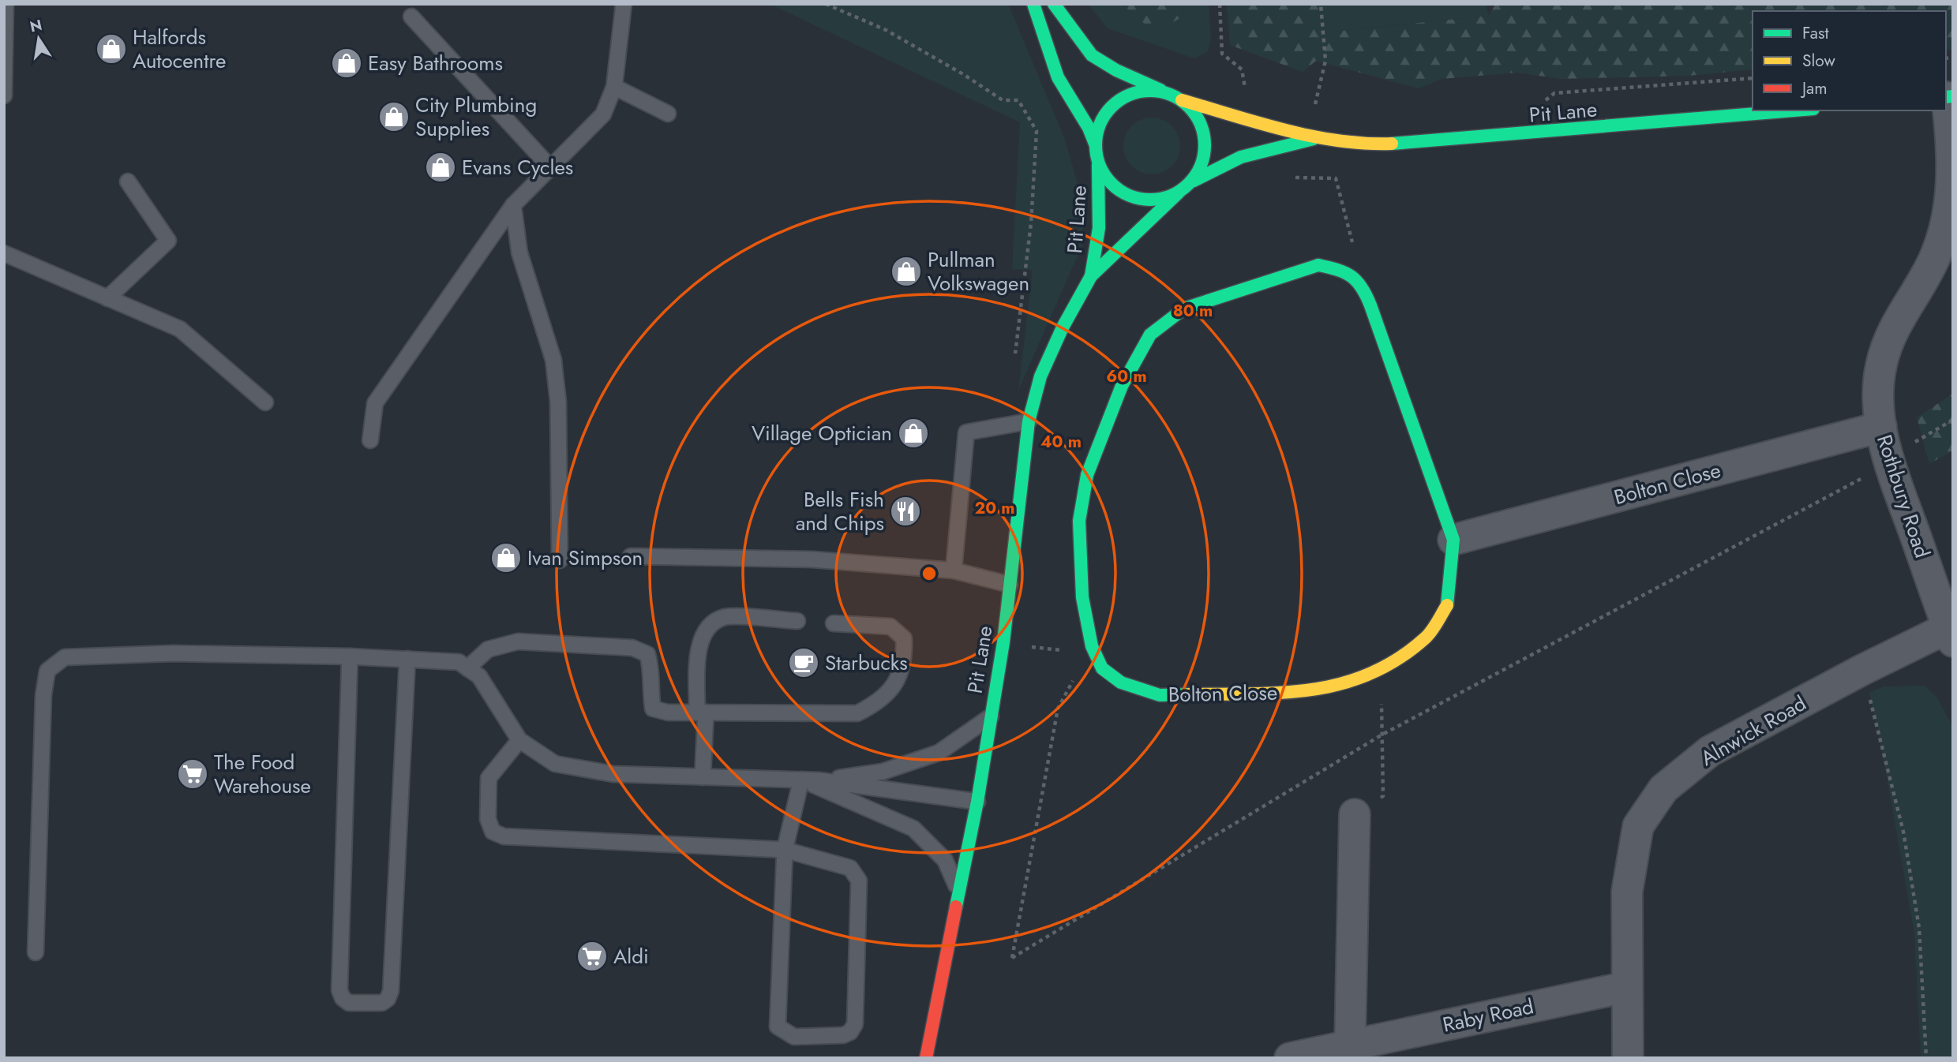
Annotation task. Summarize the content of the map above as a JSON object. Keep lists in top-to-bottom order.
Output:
{
  "streets": {
    "street": [
      "Pit Lane",
      "Bolton Close",
      "Rothbury Road",
      "Alnwick Road",
      "Raby Road"
    ]
  },
  "crossings": [
    ["Bolton Close", "Rothbury Road"],
    ["Rothbury Road", "Alnwick Road"],
    ["Alnwick Road", "Raby Road"]
  ],
  "places": {
    "shop": [
      "Halfords Autocentre",
      "Easy Bathrooms",
      "City Plumbing Supplies",
      "Evans Cycles",
      "Pullman Volkswagen",
      "Village Optician",
      "Ivan Simpson"
    ],
    "restaurant": ["Bells Fish and Chips"],
    "cafe": ["Starbucks"],
    "supermarket": ["The Food Warehouse", "Aldi"]
  },
  "legend": ["Fast", "Slow", "Jam"],
  "north": "top",
  "rings": [
    "80 m",
    "60 m",
    "40 m",
    "20 m"
  ]
}
